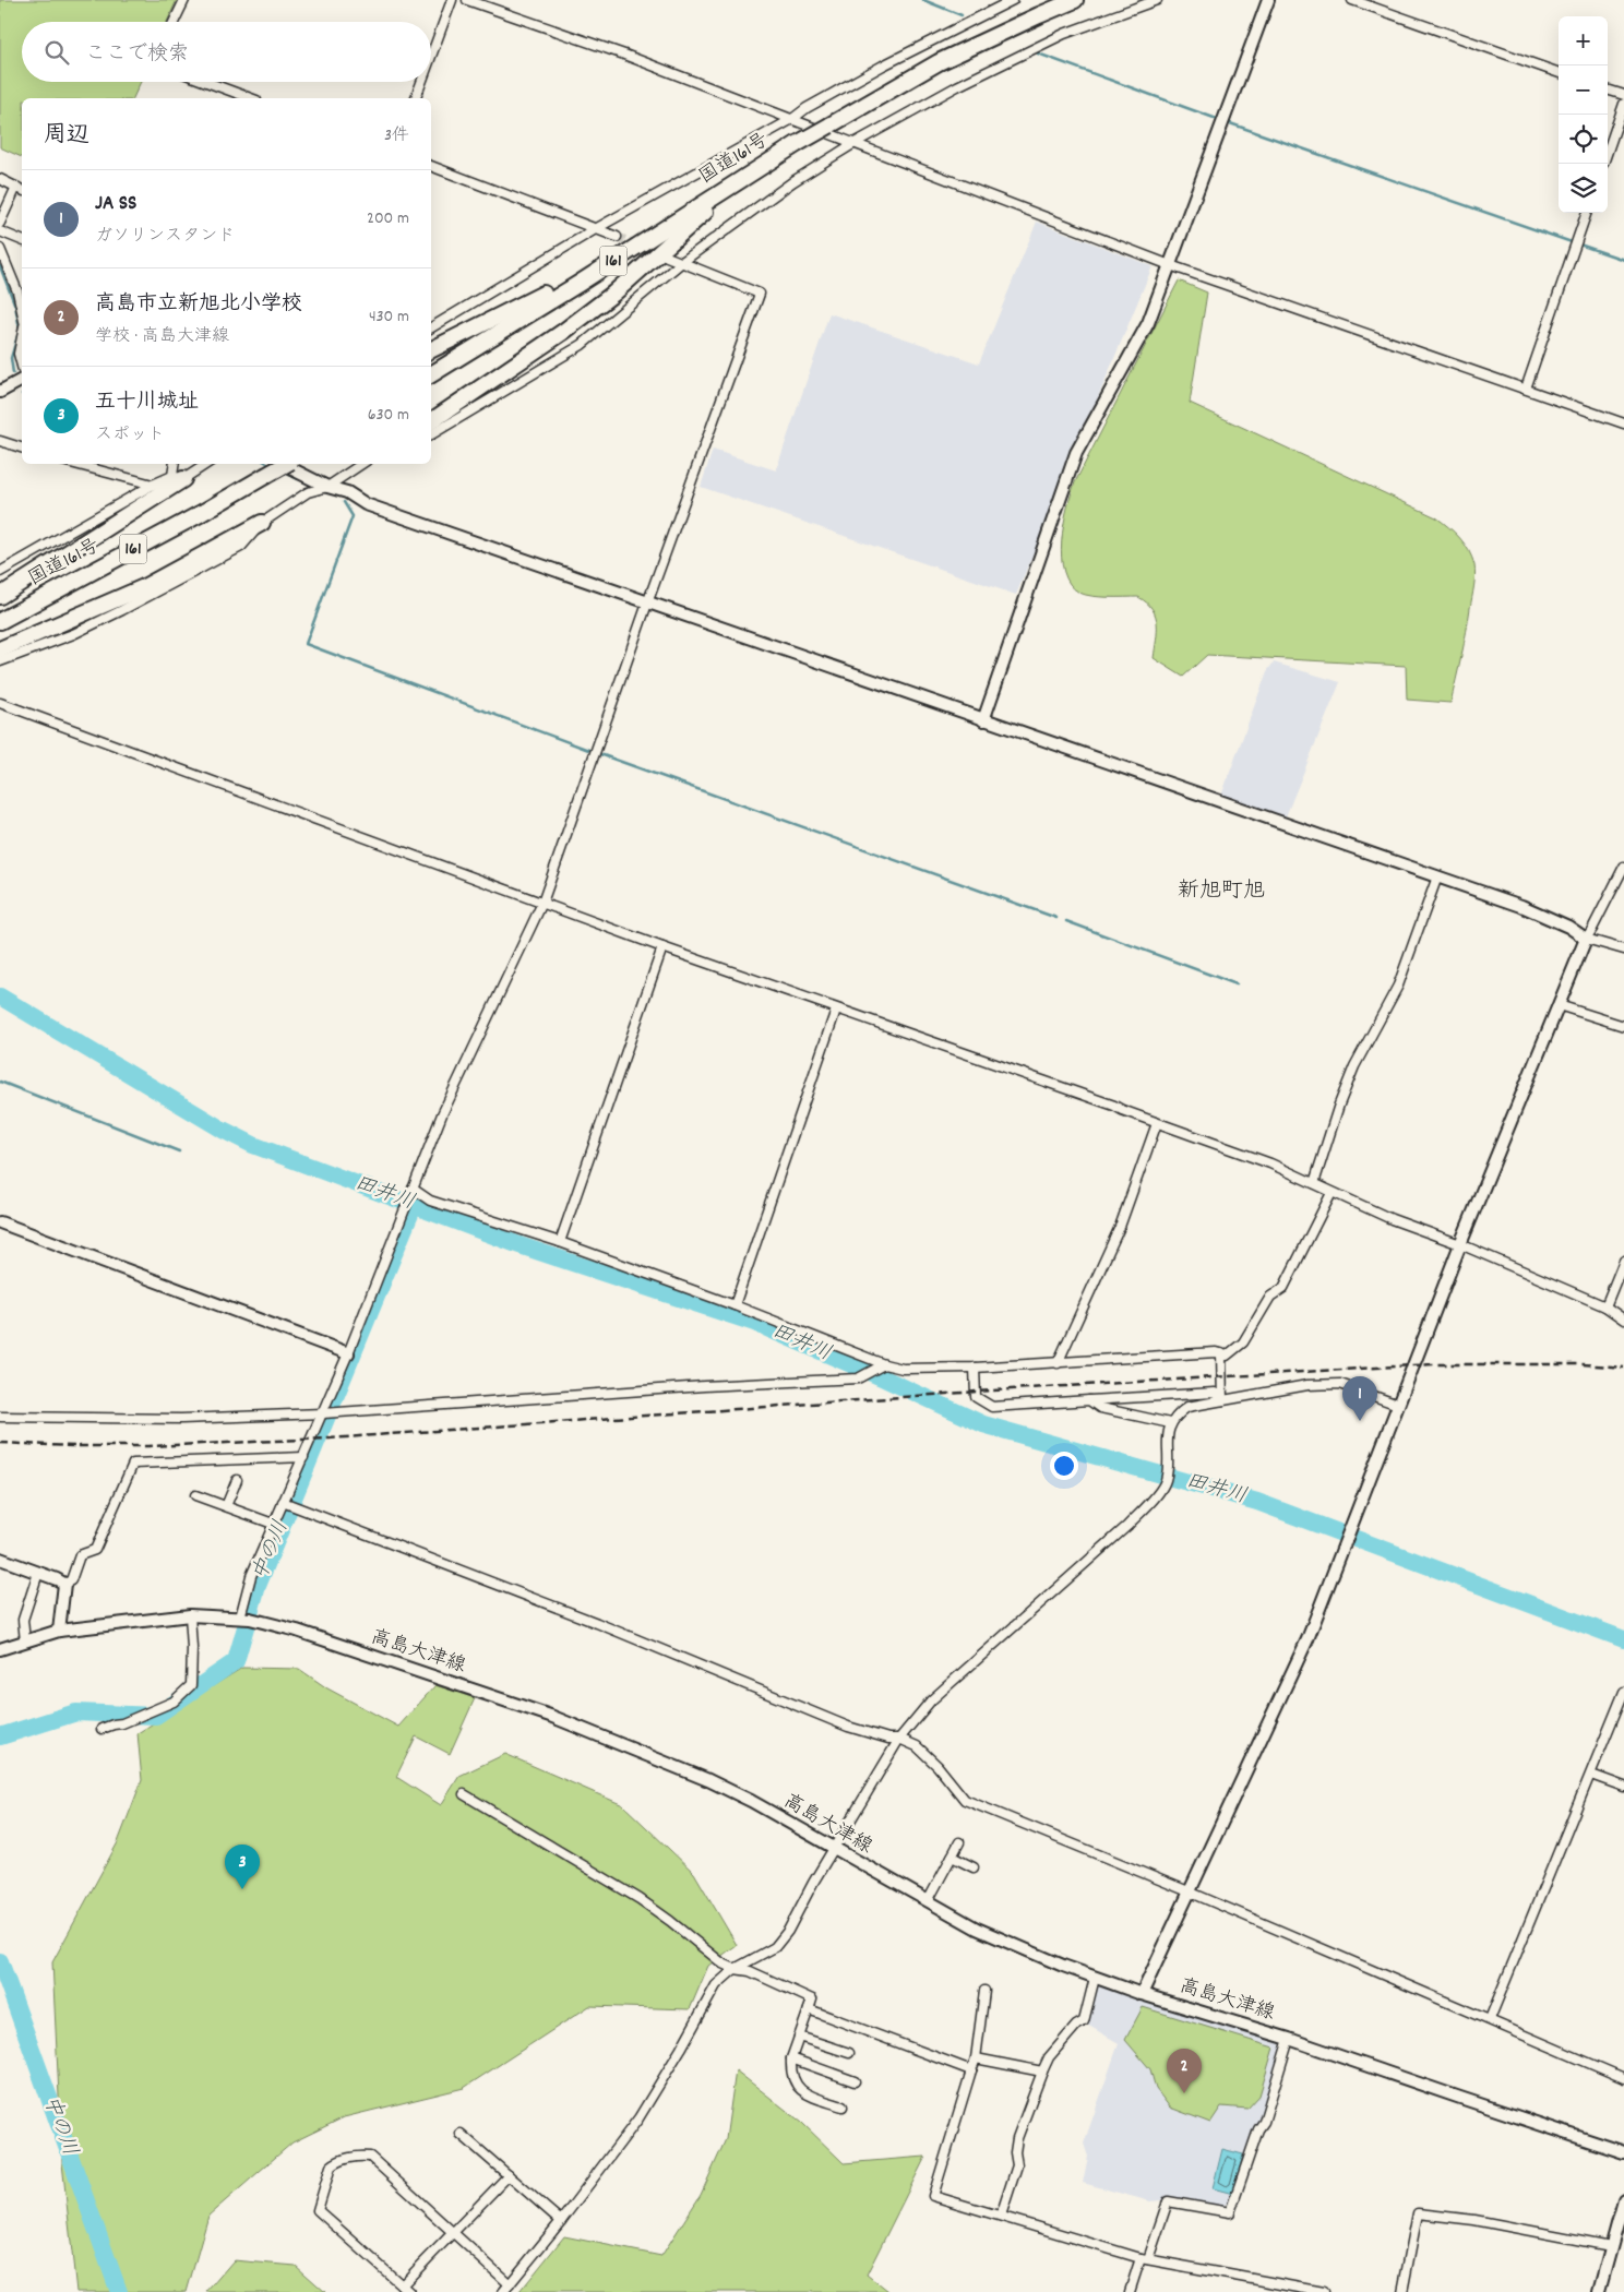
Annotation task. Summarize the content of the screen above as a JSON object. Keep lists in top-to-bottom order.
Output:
{
  "streets": {
    "highway": ["国道161号", "161"],
    "street": ["高島大津線"]
  },
  "districts": ["新旭町旭"],
  "water": ["田井川", "中の川"],
  "page": {
    "map_buttons": ["+", "−"],
    "search": "ここで検索",
    "heading": ["周辺", "3件"],
    "list": [
      {
        "mark": "1",
        "name": "JA SS",
        "note": "ガソリンスタンド",
        "value": "200 m"
      },
      {
        "mark": "2",
        "name": "高島市立新旭北小学校",
        "note": "学校 · 高島大津線",
        "value": "430 m"
      },
      {
        "mark": "3",
        "name": "五十川城址",
        "note": "スポット",
        "value": "630 m"
      }
    ],
    "pins": ["1", "3", "2"]
  }
}
